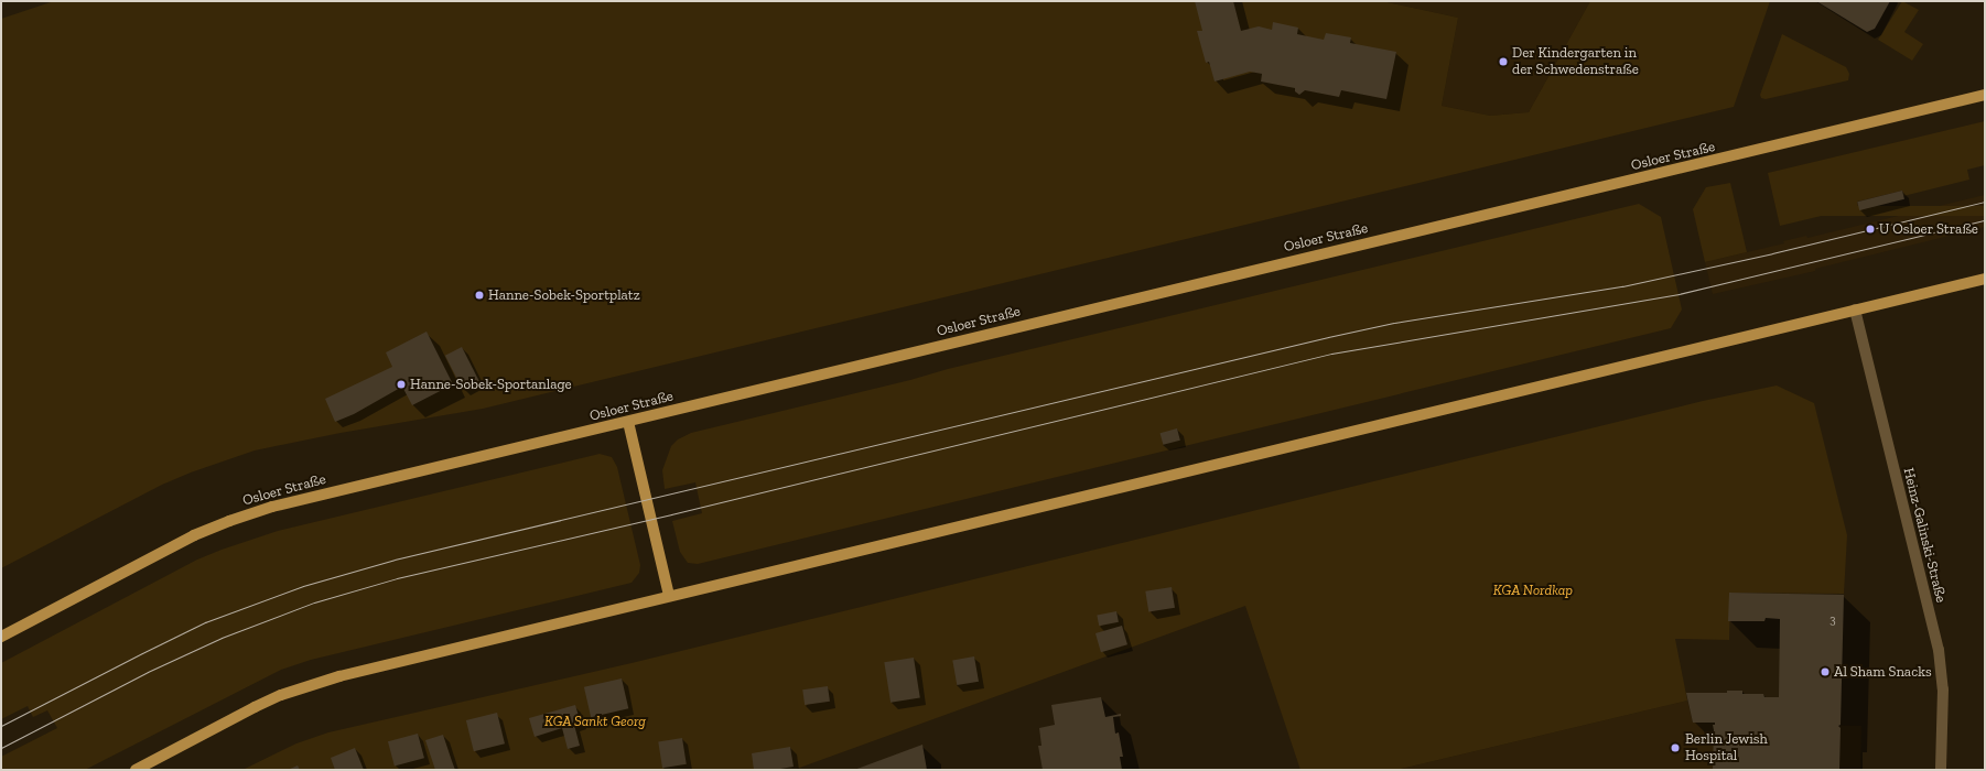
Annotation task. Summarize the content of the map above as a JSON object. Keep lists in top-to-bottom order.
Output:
{
  "streets": {
    "main road": ["Osloer Straße"],
    "street": ["Heinz-Galinski-Straße"]
  },
  "parks": ["KGA Nordkap", "KGA Sankt Georg"],
  "places": [
    "Der Kindergarten in der Schwedenstraße",
    "U Osloer Straße",
    "Hanne-Sobek-Sportplatz",
    "Hanne-Sobek-Sportanlage",
    "Al Sham Snacks",
    "Berlin Jewish Hospital"
  ],
  "house_numbers": ["3"]
}
